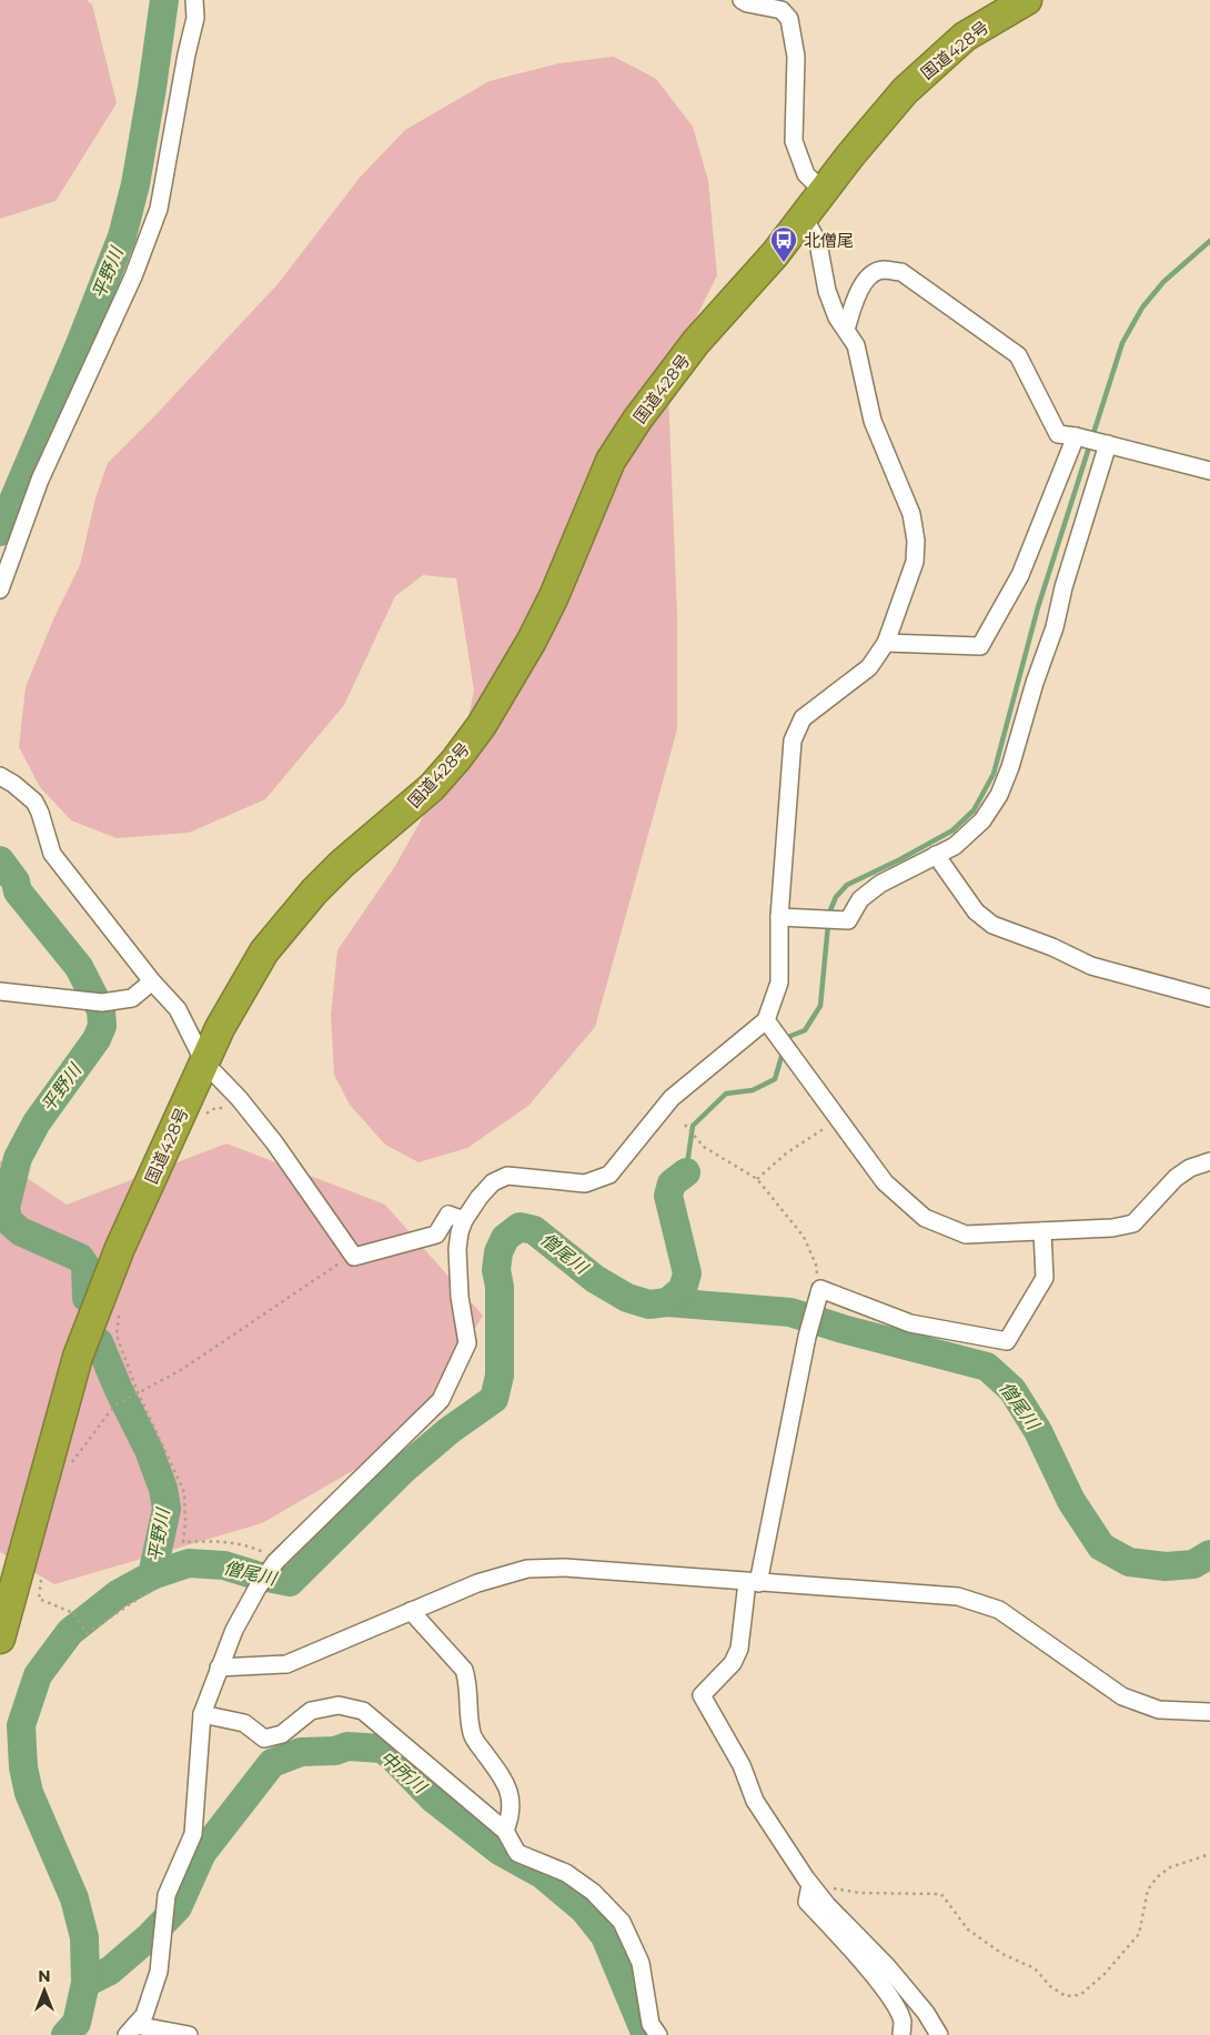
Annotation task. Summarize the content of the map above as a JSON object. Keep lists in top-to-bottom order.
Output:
{
  "streets": {
    "highway": ["国道428号"]
  },
  "water": ["平野川", "僧尾川", "中所川"],
  "places": {
    "bus stop": ["北僧尾"]
  },
  "north": "top"
}
